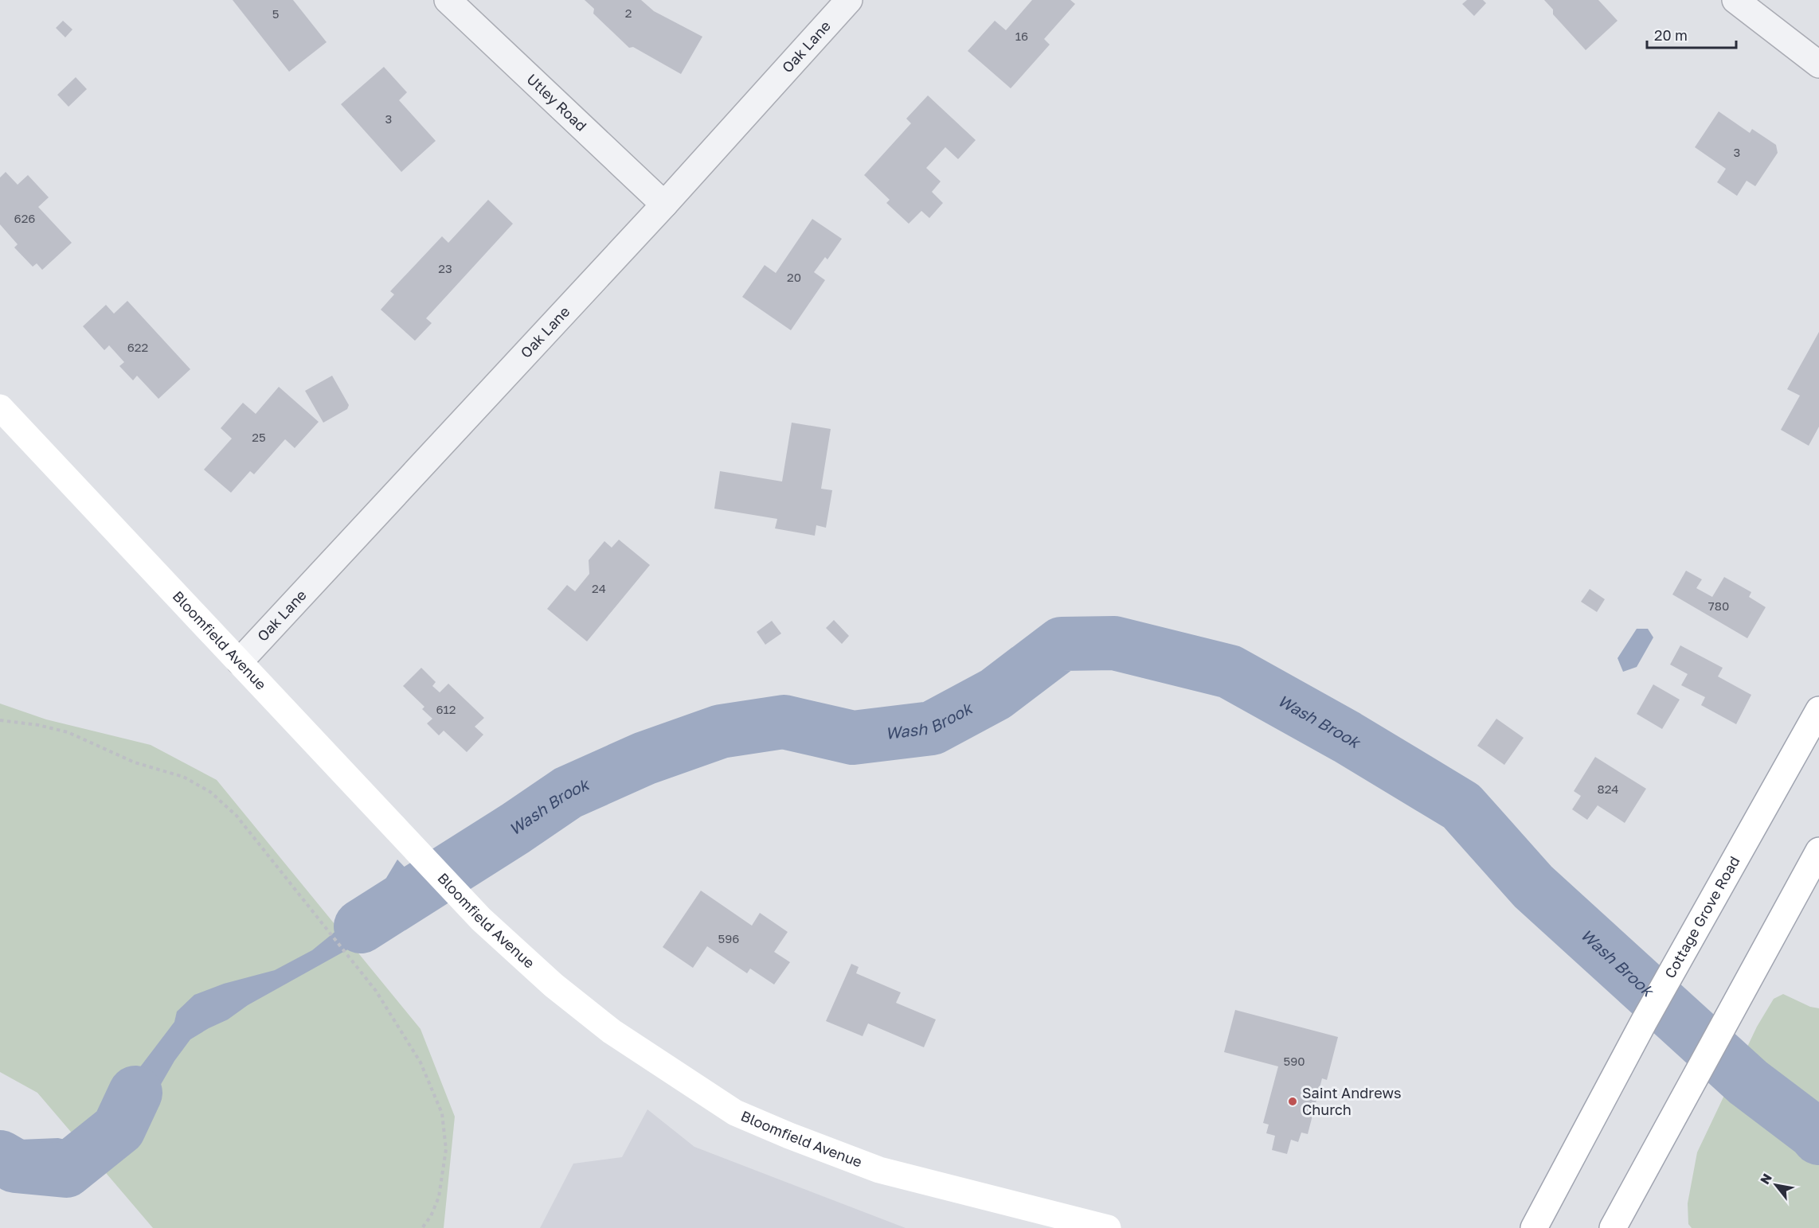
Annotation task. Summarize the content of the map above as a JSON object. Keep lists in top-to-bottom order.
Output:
{
  "streets": {
    "main road": ["Bloomfield Avenue", "Cottage Grove Road"],
    "street": ["Oak Lane", "Utley Road"]
  },
  "crossings": [
    ["Oak Lane", "Utley Road"],
    ["Oak Lane", "Bloomfield Avenue"]
  ],
  "water": ["Wash Brook"],
  "places": ["Saint Andrews Church"],
  "house_numbers": [
    "2",
    "5",
    "16",
    "3",
    "3",
    "626",
    "23",
    "20",
    "622",
    "25",
    "24",
    "780",
    "612",
    "824",
    "596",
    "590"
  ],
  "scale_bar": "20 m",
  "north": "top left"
}
